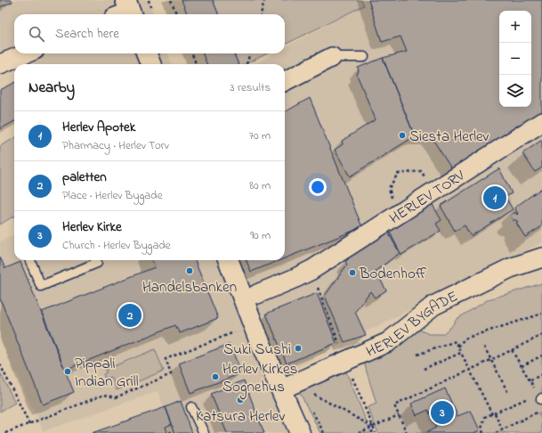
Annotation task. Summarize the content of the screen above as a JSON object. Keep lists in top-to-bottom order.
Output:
{
  "streets": {
    "street": ["HERLEV TORV", "HERLEV BYGADE"]
  },
  "places": [
    "Siesta Herlev",
    "Handelsbanken",
    "Bodenhoff",
    "Suki Sushi",
    "Pippali Indian Grill",
    "Herlev Kirkes Sognehus",
    "Katsura Herlev"
  ],
  "page": {
    "map_buttons": ["+", "−"],
    "search": "Search here",
    "heading": ["Nearby", "3 results"],
    "list": [
      {
        "mark": "1",
        "name": "Herlev Apotek",
        "note": "Pharmacy · Herlev Torv",
        "value": "70 m"
      },
      {
        "mark": "2",
        "name": "paletten",
        "note": "Place · Herlev Bygade",
        "value": "80 m"
      },
      {
        "mark": "3",
        "name": "Herlev Kirke",
        "note": "Church · Herlev Bygade",
        "value": "90 m"
      }
    ],
    "pins": ["1", "2", "3"]
  }
}
